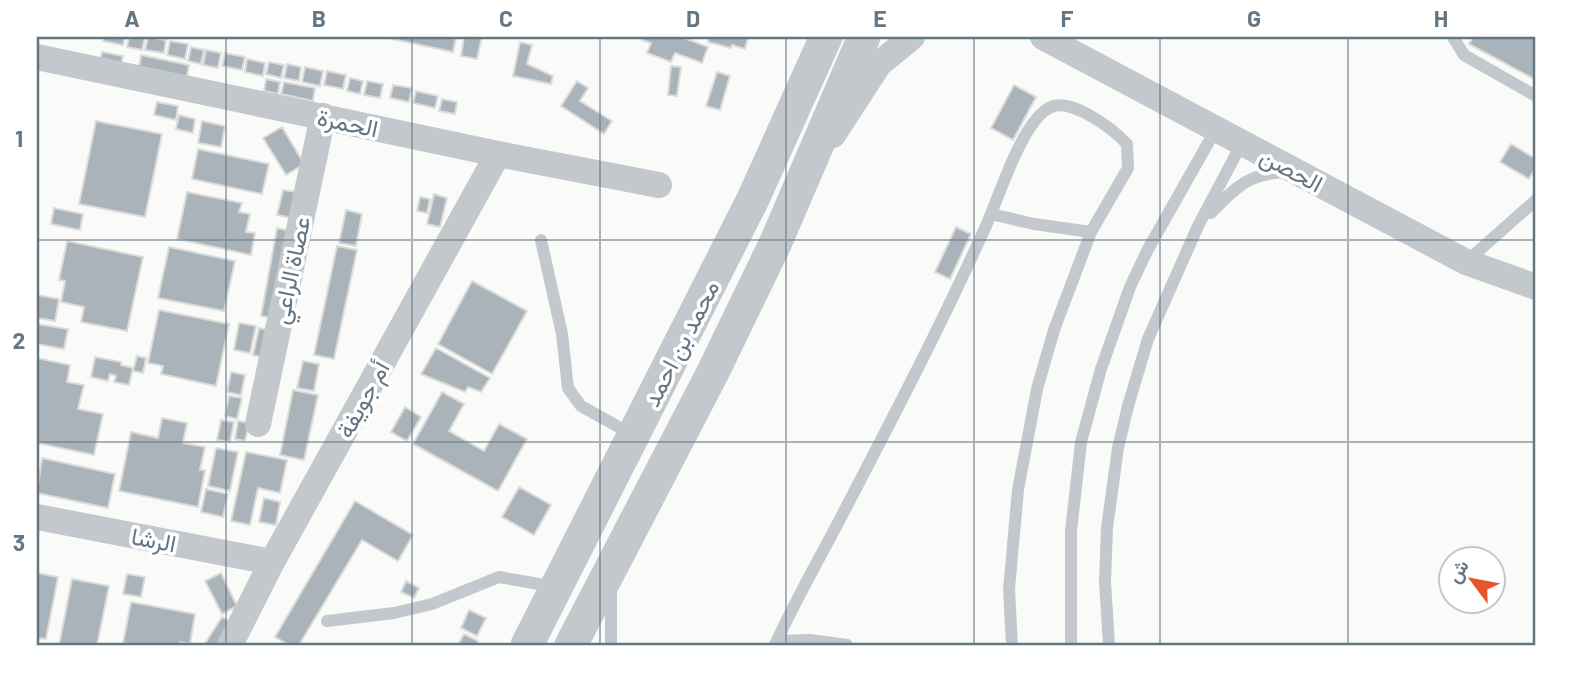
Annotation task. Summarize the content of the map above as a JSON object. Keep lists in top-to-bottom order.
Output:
{
  "streets": {
    "street": [
      "الحمرة",
      "الحصن",
      "عصاة الراعي",
      "محمد بن احمد",
      "أم جويفة",
      "الرشا"
    ]
  },
  "crossings": [
    ["الحمرة", "عصاة الراعي"],
    ["الحمرة", "أم جويفة"],
    ["أم جويفة", "الرشا"]
  ],
  "north": "top left",
  "grid": {
    "columns": [
      "A",
      "B",
      "C",
      "D",
      "E",
      "F",
      "G",
      "H"
    ],
    "rows": ["1", "2", "3"]
  }
}
